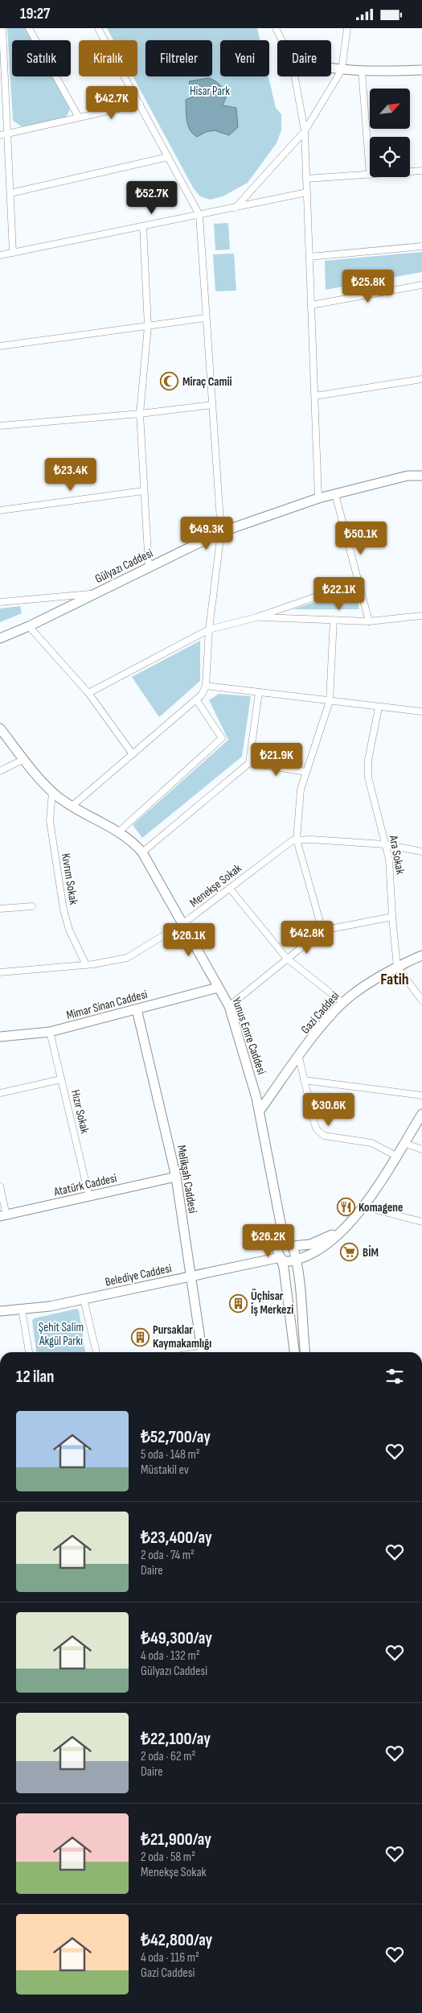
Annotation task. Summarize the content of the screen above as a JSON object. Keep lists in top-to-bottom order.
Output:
{
  "streets": {
    "street": [
      "Gülyazı Caddesi",
      "Ara Sokak",
      "Kıvrım Sokak",
      "Menekşe Sokak",
      "Mimar Sinan Caddesi",
      "Gazi Caddesi",
      "Yunus Emre Caddesi",
      "Hızır Sokak",
      "Melikşah Caddesi",
      "Atatürk Caddesi",
      "Belediye Caddesi"
    ]
  },
  "crossings": [
    ["Ara Sokak", "Gazi Caddesi"],
    ["Kıvrım Sokak", "Menekşe Sokak"],
    ["Kıvrım Sokak", "Yunus Emre Caddesi"],
    ["Menekşe Sokak", "Yunus Emre Caddesi"],
    ["Mimar Sinan Caddesi", "Yunus Emre Caddesi"],
    ["Mimar Sinan Caddesi", "Hızır Sokak"],
    ["Mimar Sinan Caddesi", "Melikşah Caddesi"],
    ["Gazi Caddesi", "Yunus Emre Caddesi"],
    ["Hızır Sokak", "Atatürk Caddesi"],
    ["Melikşah Caddesi", "Atatürk Caddesi"],
    ["Melikşah Caddesi", "Belediye Caddesi"]
  ],
  "districts": ["Fatih"],
  "parks": ["Hisar Park", "Şehit Salim Akgül Parkı"],
  "places": {
    "mosque": ["Miraç Camii"],
    "restaurant": ["Komagene"],
    "supermarket": ["BİM"],
    "building": ["Üçhisar İş Merkezi", "Pursaklar Kaymakamlığı"]
  },
  "north": "top right",
  "page": {
    "status": "19:27",
    "chip": [
      "Satılık",
      "Kiralık",
      "Filtreler",
      "Yeni",
      "Daire"
    ],
    "price": [
      "₺42.7K",
      "₺52.7K",
      "₺25.8K",
      "₺23.4K",
      "₺49.3K",
      "₺50.1K",
      "₺22.1K",
      "₺21.9K",
      "₺42.8K",
      "₺26.1K",
      "₺30.6K",
      "₺26.2K"
    ],
    "heading": "12 ilan",
    "list": [
      {
        "name": "₺52,700/ay",
        "note": "5 oda · 148 m² · Müstakil ev"
      },
      {
        "name": "₺23,400/ay",
        "note": "2 oda · 74 m² · Daire"
      },
      {
        "name": "₺49,300/ay",
        "note": "4 oda · 132 m² · Gülyazı Caddesi"
      },
      {
        "name": "₺22,100/ay",
        "note": "2 oda · 62 m² · Daire"
      },
      {
        "name": "₺21,900/ay",
        "note": "2 oda · 58 m² · Menekşe Sokak"
      },
      {
        "name": "₺42,800/ay",
        "note": "4 oda · 116 m² · Gazi Caddesi"
      }
    ]
  }
}
